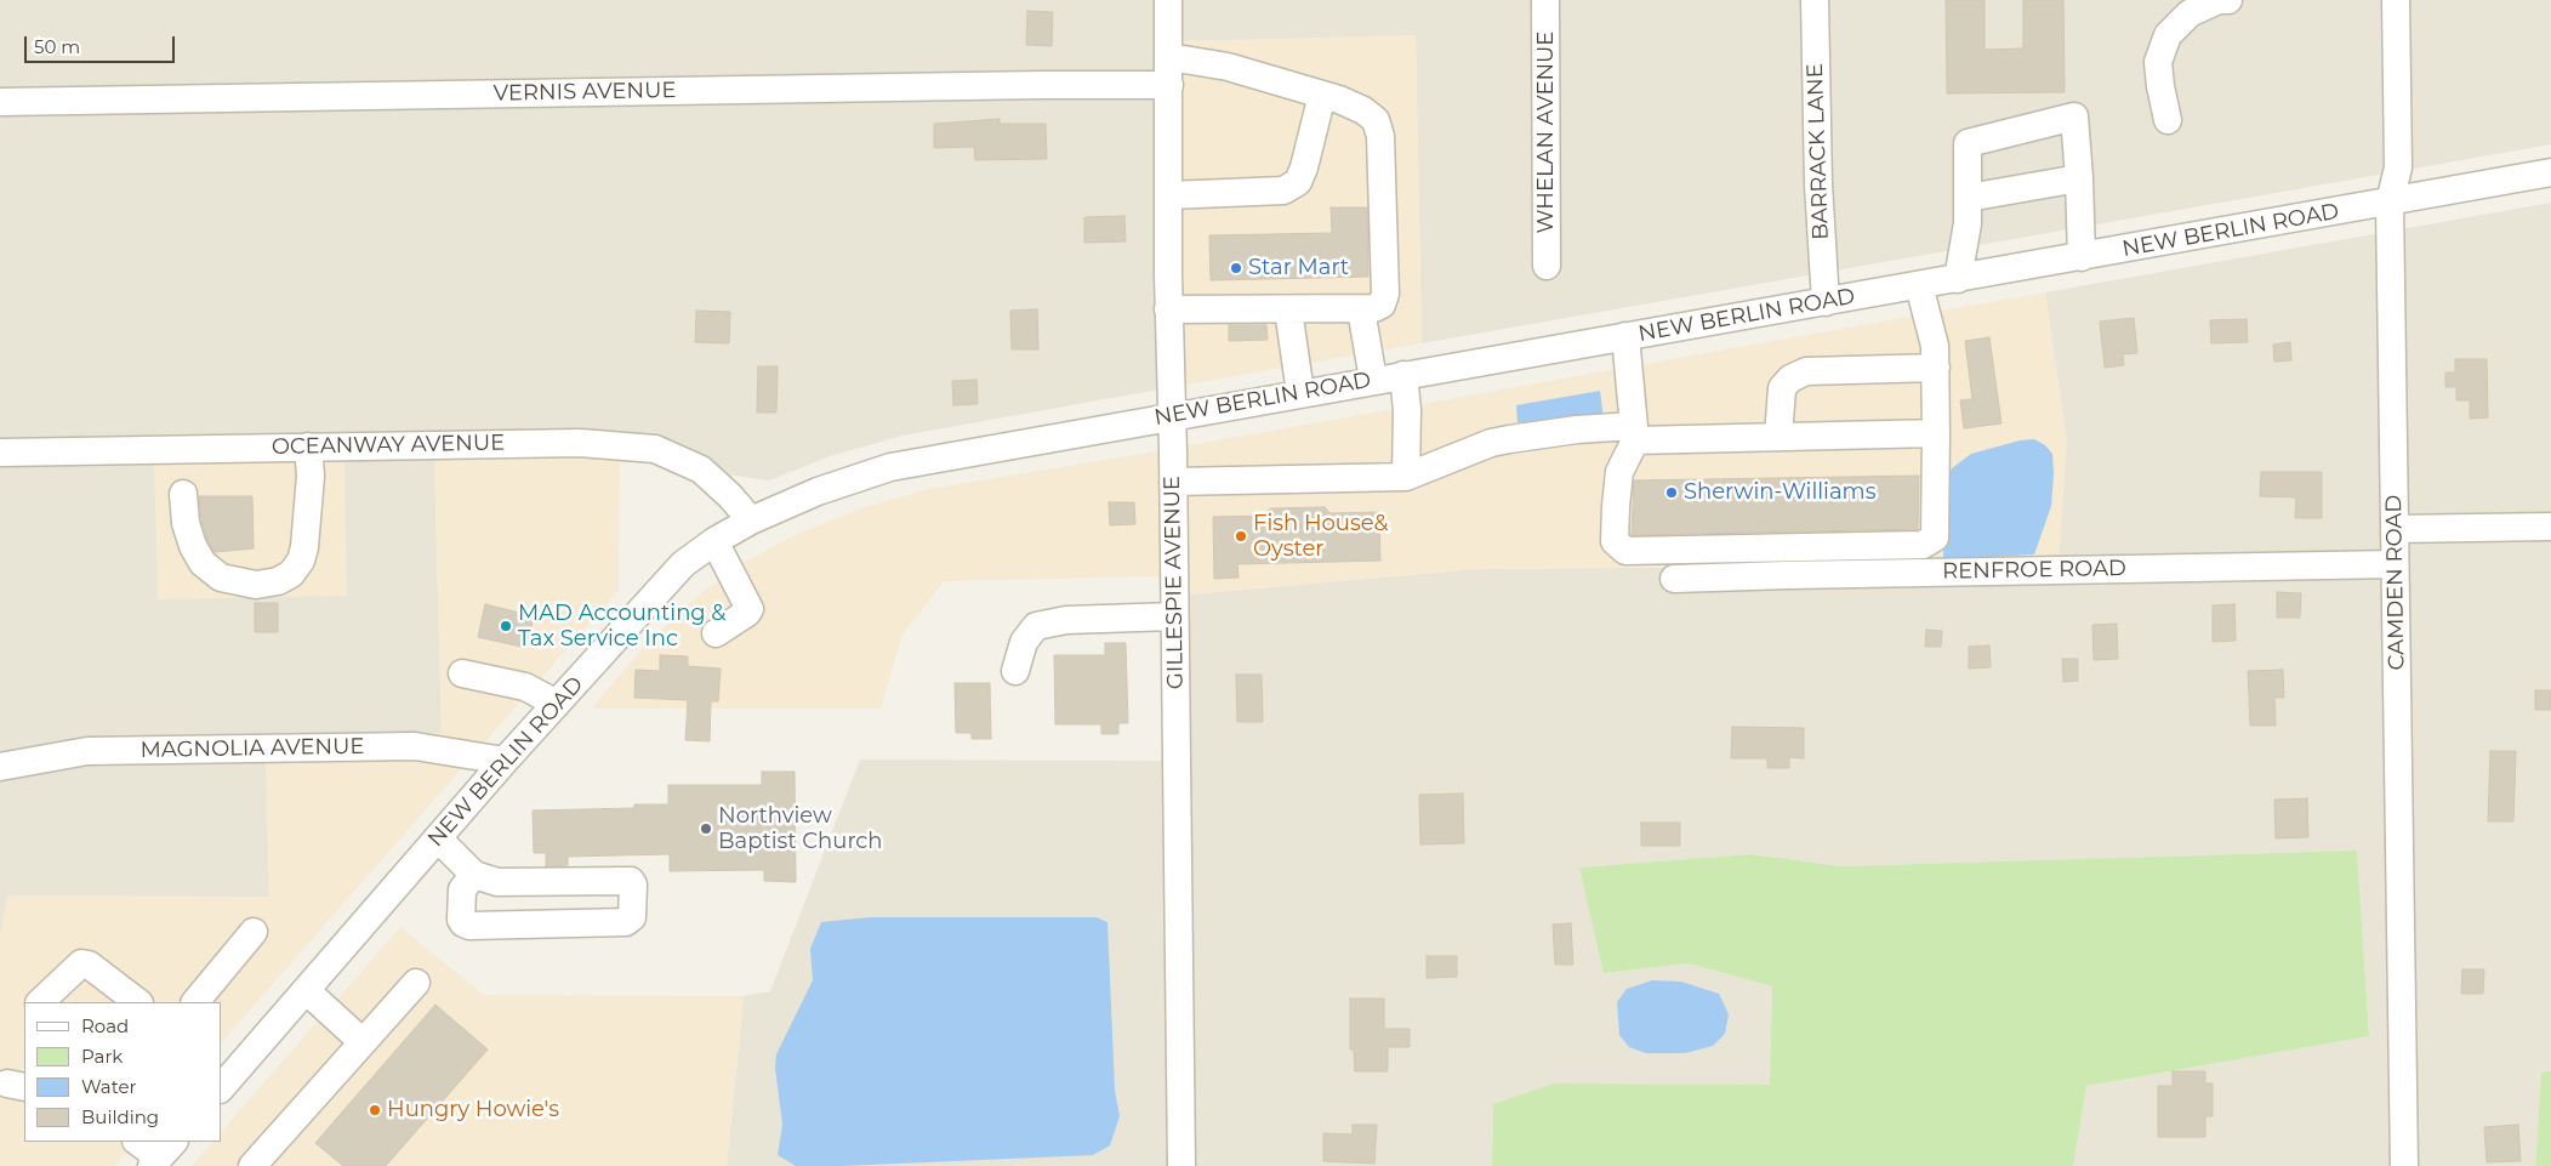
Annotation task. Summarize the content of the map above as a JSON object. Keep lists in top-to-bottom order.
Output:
{
  "streets": {
    "street": [
      "VERNIS AVENUE",
      "WHELAN AVENUE",
      "BARRACK LANE",
      "NEW BERLIN ROAD",
      "OCEANWAY AVENUE",
      "RENFROE ROAD",
      "GILLESPIE AVENUE",
      "CAMDEN ROAD",
      "MAGNOLIA AVENUE"
    ]
  },
  "crossings": [
    ["VERNIS AVENUE", "GILLESPIE AVENUE"],
    ["BARRACK LANE", "NEW BERLIN ROAD"],
    ["NEW BERLIN ROAD", "OCEANWAY AVENUE"],
    ["NEW BERLIN ROAD", "GILLESPIE AVENUE"],
    ["NEW BERLIN ROAD", "CAMDEN ROAD"],
    ["NEW BERLIN ROAD", "MAGNOLIA AVENUE"],
    ["RENFROE ROAD", "CAMDEN ROAD"]
  ],
  "places": [
    "Star Mart",
    "Sherwin-Williams",
    "Fish House& Oyster",
    "MAD Accounting & Tax Service Inc",
    "Northview Baptist Church",
    "Hungry Howie's"
  ],
  "legend": [
    "Road",
    "Park",
    "Water",
    "Building"
  ],
  "scale_bar": "50 m"
}
